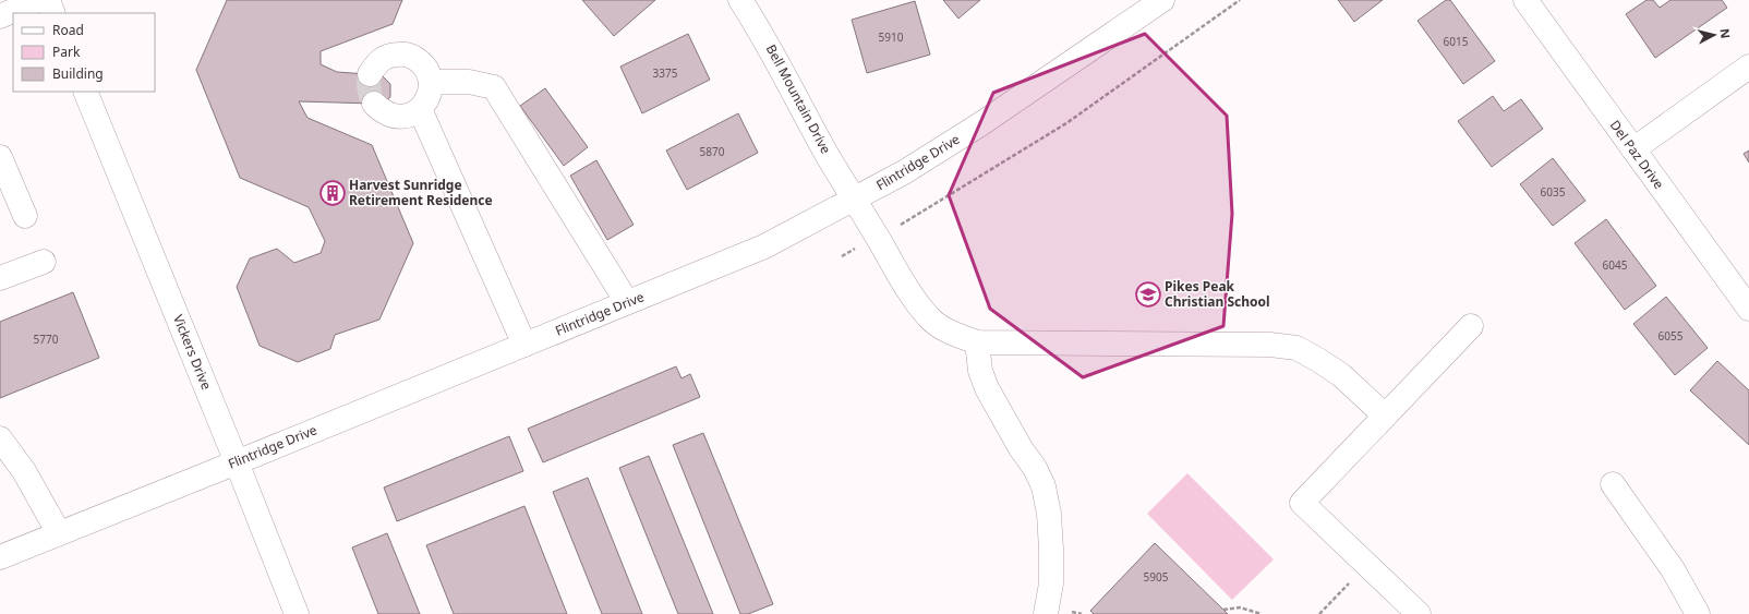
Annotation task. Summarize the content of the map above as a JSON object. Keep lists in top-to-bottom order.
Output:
{
  "streets": {
    "street": [
      "Bell Mountain Drive",
      "Del Paz Drive",
      "Flintridge Drive",
      "Vickers Drive"
    ]
  },
  "crossings": [
    ["Bell Mountain Drive", "Flintridge Drive"],
    ["Flintridge Drive", "Vickers Drive"]
  ],
  "places": {
    "building": ["Harvest Sunridge Retirement Residence"],
    "school or university": ["Pikes Peak Christian School"]
  },
  "house_numbers": [
    "5910",
    "6015",
    "3375",
    "5870",
    "6035",
    "6045",
    "6055",
    "5770",
    "5905"
  ],
  "legend": ["Road", "Park", "Building"],
  "north": "right"
}
